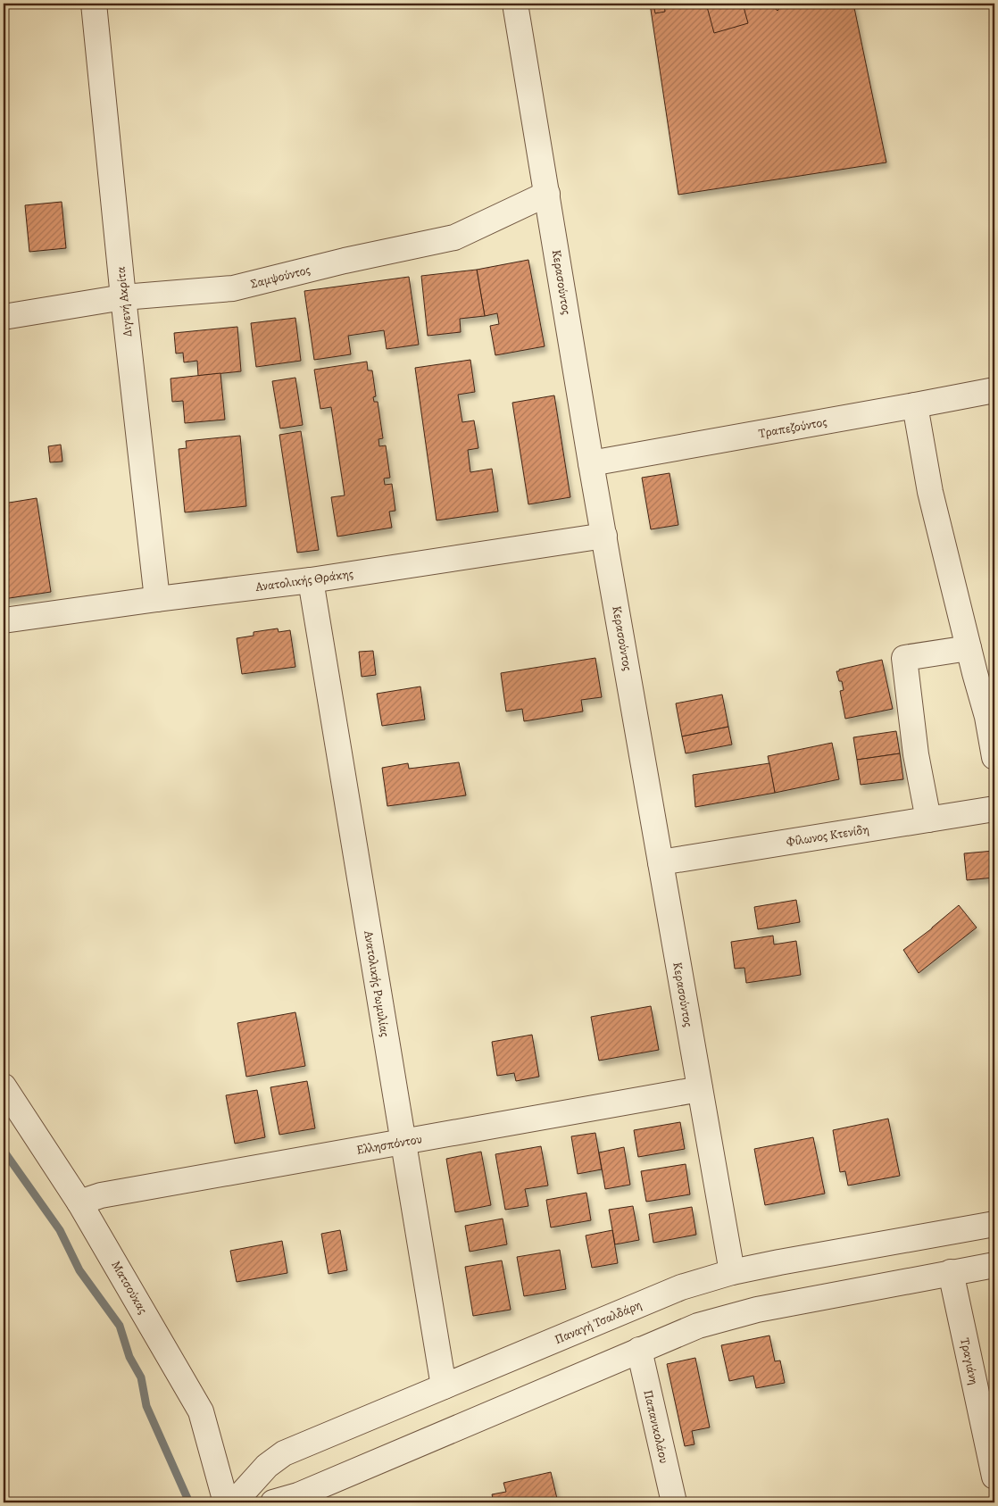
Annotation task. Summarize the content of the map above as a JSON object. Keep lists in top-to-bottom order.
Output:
{
  "streets": {
    "street": [
      "Σαμψούντος",
      "Κερασούντος",
      "Διγενή Ακρίτα",
      "Τραπεζούντος",
      "Ανατολικής Θράκης",
      "Φίλωνος Κτενίδη",
      "Ανατολικής Ρωμυλίας",
      "Ελλησπόντου",
      "Ματσούκας",
      "Παναγή Τσαλδάρη",
      "Τραγιάνη",
      "Παπανικολάου"
    ]
  },
  "crossings": [
    ["Σαμψούντος", "Κερασούντος"],
    ["Σαμψούντος", "Διγενή Ακρίτα"],
    ["Κερασούντος", "Τραπεζούντος"],
    ["Κερασούντος", "Ανατολικής Θράκης"],
    ["Κερασούντος", "Φίλωνος Κτενίδη"],
    ["Κερασούντος", "Ελλησπόντου"],
    ["Κερασούντος", "Παναγή Τσαλδάρη"],
    ["Διγενή Ακρίτα", "Ανατολικής Θράκης"],
    ["Ανατολικής Θράκης", "Ανατολικής Ρωμυλίας"],
    ["Ανατολικής Ρωμυλίας", "Ελλησπόντου"],
    ["Ανατολικής Ρωμυλίας", "Παναγή Τσαλδάρη"],
    ["Ελλησπόντου", "Ματσούκας"]
  ]
}
